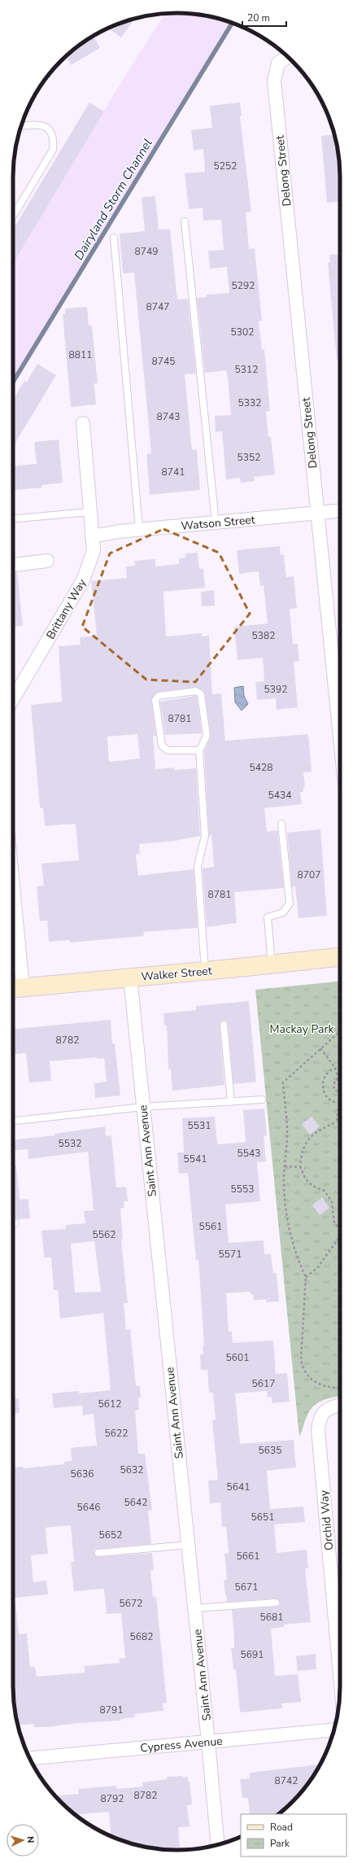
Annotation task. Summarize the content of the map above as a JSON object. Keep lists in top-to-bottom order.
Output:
{
  "streets": {
    "main road": ["Walker Street"],
    "street": [
      "Delong Street",
      "Watson Street",
      "Brittany Way",
      "Saint Ann Avenue",
      "Orchid Way",
      "Cypress Avenue"
    ]
  },
  "crossings": [
    ["Delong Street", "Watson Street"],
    ["Watson Street", "Brittany Way"],
    ["Walker Street", "Saint Ann Avenue"],
    ["Saint Ann Avenue", "Cypress Avenue"]
  ],
  "water": ["Dairyland Storm Channel"],
  "parks": ["Mackay Park"],
  "house_numbers": [
    "5252",
    "8749",
    "5292",
    "8747",
    "5302",
    "8811",
    "8745",
    "5312",
    "5332",
    "8743",
    "5352",
    "8741",
    "5382",
    "5392",
    "8781",
    "5428",
    "5434",
    "8707",
    "8781",
    "8782",
    "5531",
    "5532",
    "5543",
    "5541",
    "5553",
    "5561",
    "5562",
    "5571",
    "5601",
    "5617",
    "5612",
    "5622",
    "5635",
    "5632",
    "5636",
    "5641",
    "5642",
    "5646",
    "5651",
    "5652",
    "5661",
    "5671",
    "5672",
    "5681",
    "5682",
    "5691",
    "8791",
    "8742",
    "8782",
    "8792"
  ],
  "legend": ["Road", "Park"],
  "scale_bar": "20 m",
  "north": "right"
}
